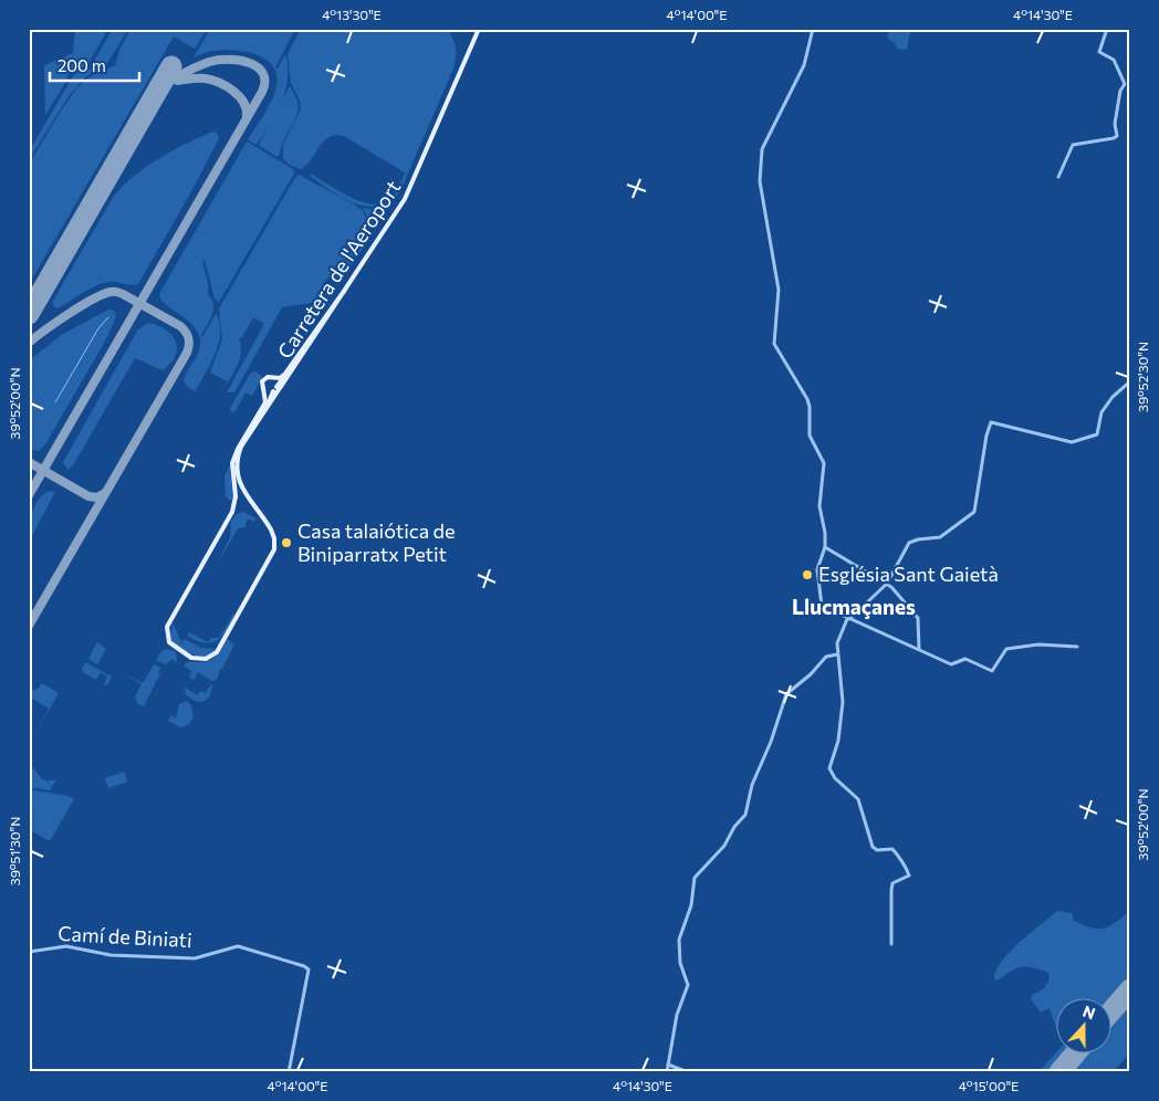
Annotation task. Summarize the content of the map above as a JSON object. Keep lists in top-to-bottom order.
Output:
{
  "streets": {
    "main road": ["Carretera de l'Aeroport"],
    "street": ["Camí de Biniati"]
  },
  "districts": ["Llucmaçanes"],
  "places": ["Casa talaiótica de Biniparratx Petit", "Església Sant Gaietà"],
  "scale_bar": "200 m",
  "north": "top",
  "coordinates": [
    "4°13'30\"E",
    "4°14'00\"E",
    "4°14'30\"E",
    "39°52'30\"N",
    "39°52'00\"N",
    "39°51'30\"N",
    "4°15'00\"E"
  ]
}
